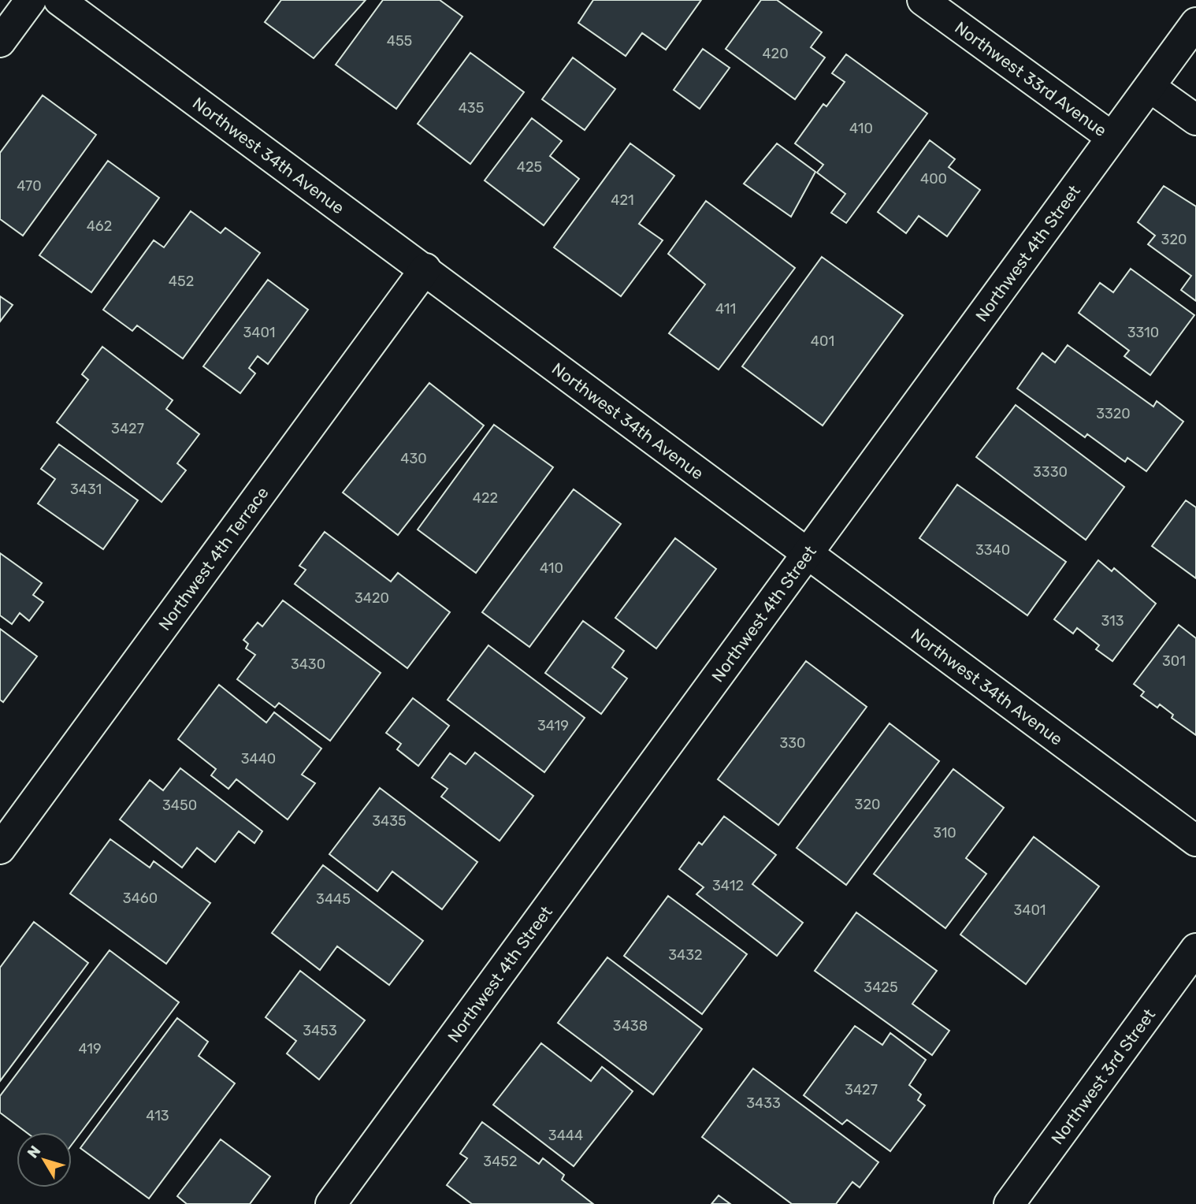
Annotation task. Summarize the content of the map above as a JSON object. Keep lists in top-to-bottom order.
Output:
{
  "streets": {
    "street": [
      "Northwest 33rd Avenue",
      "Northwest 34th Avenue",
      "Northwest 4th Street",
      "Northwest 4th Terrace",
      "Northwest 3rd Street"
    ]
  },
  "crossings": [
    ["Northwest 33rd Avenue", "Northwest 4th Street"],
    ["Northwest 34th Avenue", "Northwest 4th Street"],
    ["Northwest 34th Avenue", "Northwest 4th Terrace"]
  ],
  "house_numbers": [
    "455",
    "420",
    "435",
    "410",
    "425",
    "400",
    "470",
    "421",
    "462",
    "320",
    "452",
    "411",
    "3401",
    "3310",
    "401",
    "3320",
    "3427",
    "430",
    "3330",
    "3431",
    "422",
    "3340",
    "410",
    "3420",
    "313",
    "301",
    "3430",
    "3419",
    "330",
    "3440",
    "320",
    "3450",
    "3435",
    "310",
    "3412",
    "3460",
    "3445",
    "3401",
    "3432",
    "3425",
    "3438",
    "3453",
    "419",
    "3427",
    "3433",
    "413",
    "3444",
    "3452"
  ],
  "north": "top left"
}
